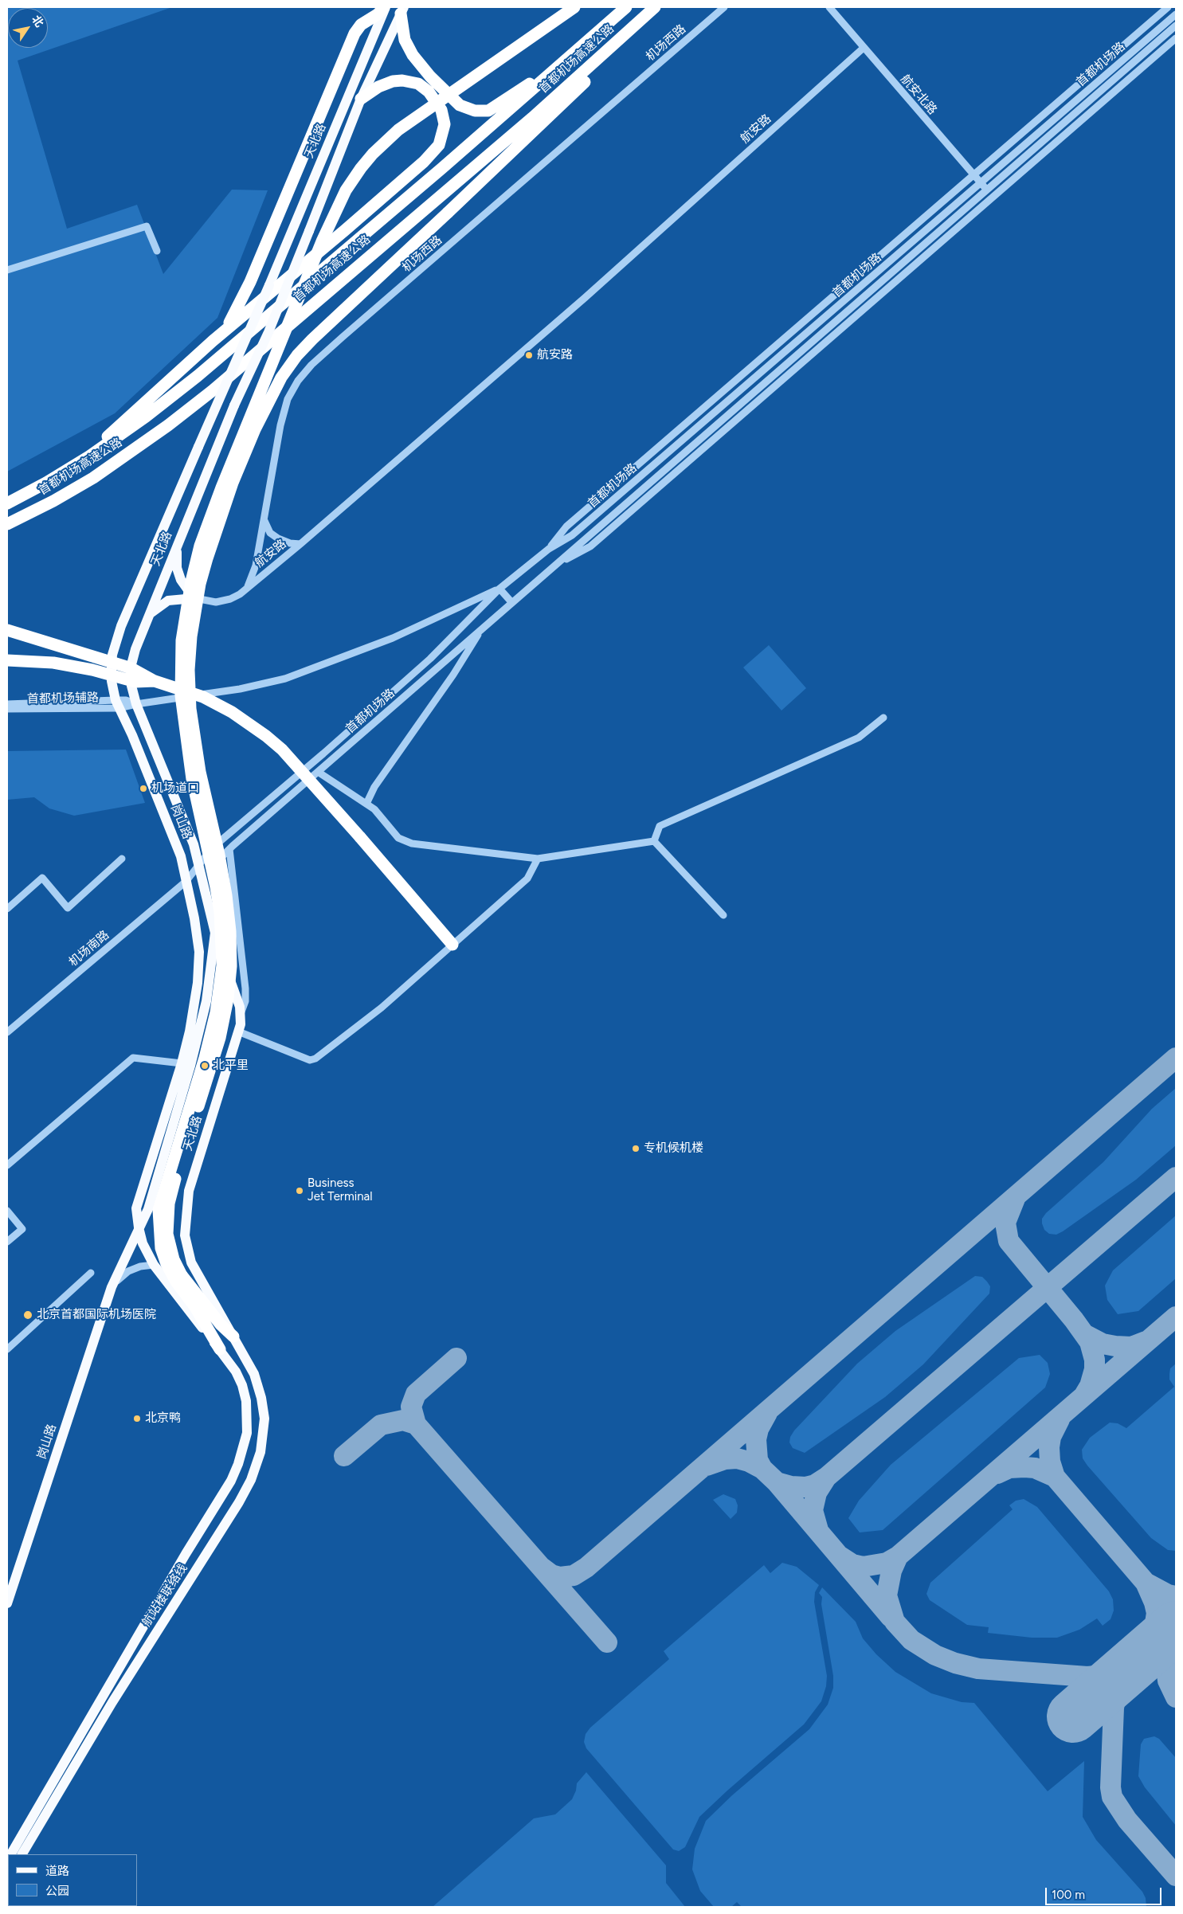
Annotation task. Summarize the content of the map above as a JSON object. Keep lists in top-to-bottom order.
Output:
{
  "streets": {
    "highway": ["首都机场高速公路"],
    "main road": ["天北路", "岗山路", "航站楼联络线"],
    "street": [
      "机场西路",
      "首都机场路",
      "航安北路",
      "航安路",
      "首都机场辅路",
      "机场南路"
    ]
  },
  "crossings": [
    ["机场西路", "航安路"],
    ["首都机场路", "航安北路"],
    ["首都机场路", "天北路"],
    ["首都机场路", "首都机场辅路"],
    ["首都机场路", "岗山路"],
    ["首都机场路", "机场南路"],
    ["航安北路", "航安路"],
    ["天北路", "首都机场辅路"],
    ["天北路", "岗山路"],
    ["天北路", "航站楼联络线"],
    ["首都机场辅路", "岗山路"],
    ["岗山路", "机场南路"],
    ["岗山路", "航站楼联络线"]
  ],
  "places": [
    "航安路",
    "机场道口",
    "北平里",
    "专机候机楼",
    "Business Jet Terminal",
    "北京首都国际机场医院",
    "北京鸭"
  ],
  "legend": ["道路", "公园"],
  "scale_bar": "100 m",
  "north": "top right"
}
